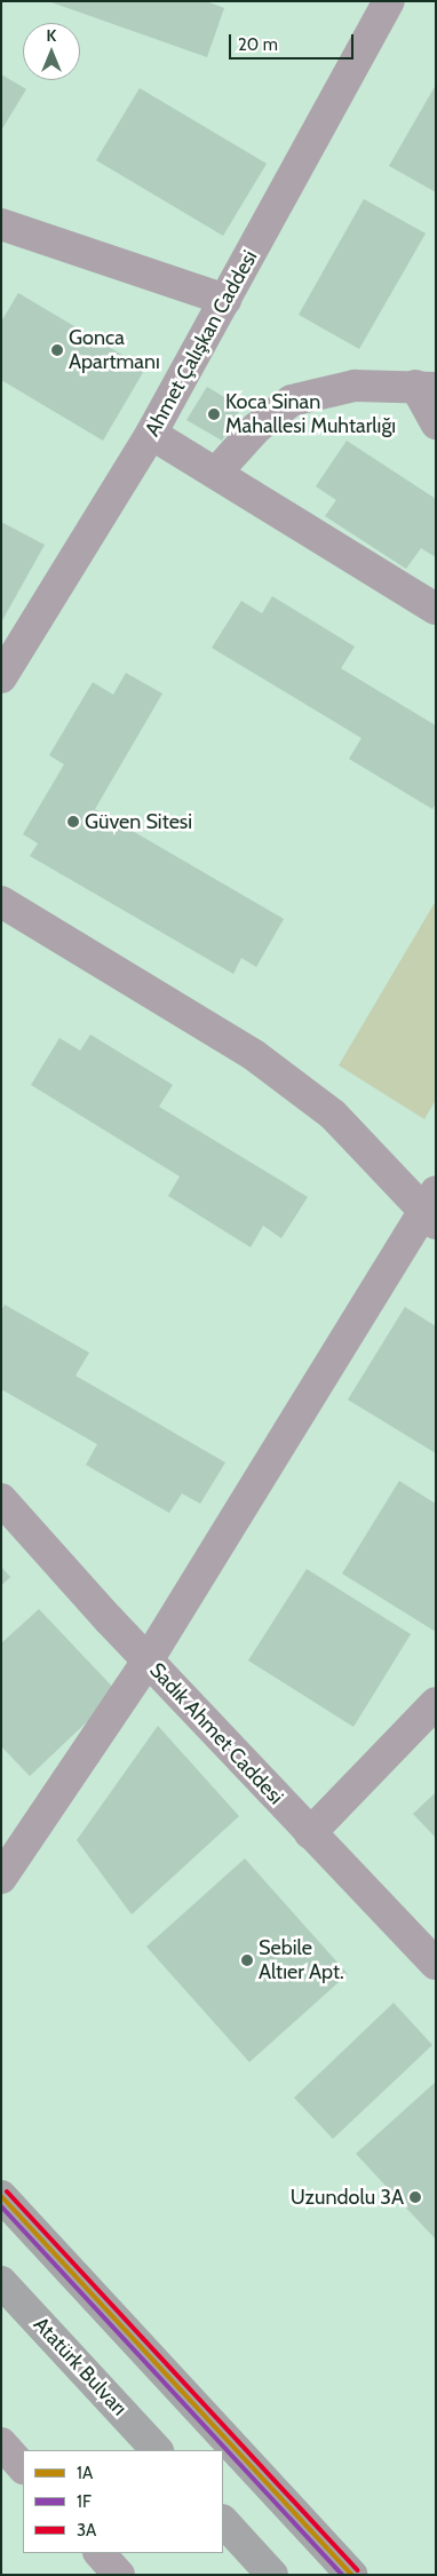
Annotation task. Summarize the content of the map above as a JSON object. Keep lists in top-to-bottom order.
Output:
{
  "streets": {
    "main road": ["Atatürk Bulvarı"],
    "street": ["Ahmet Çalışkan Caddesi", "Sadık Ahmet Caddesi"]
  },
  "places": [
    "Gonca Apartmanı",
    "Koca Sinan Mahallesi Muhtarlığı",
    "Güven Sitesi",
    "Sebile Altıer Apt.",
    "Uzundolu 3A"
  ],
  "lines": ["transit line 3A", "transit line 1A", "transit line 1F"],
  "legend": ["1A", "1F", "3A"],
  "scale_bar": "20 m",
  "north": "top"
}
